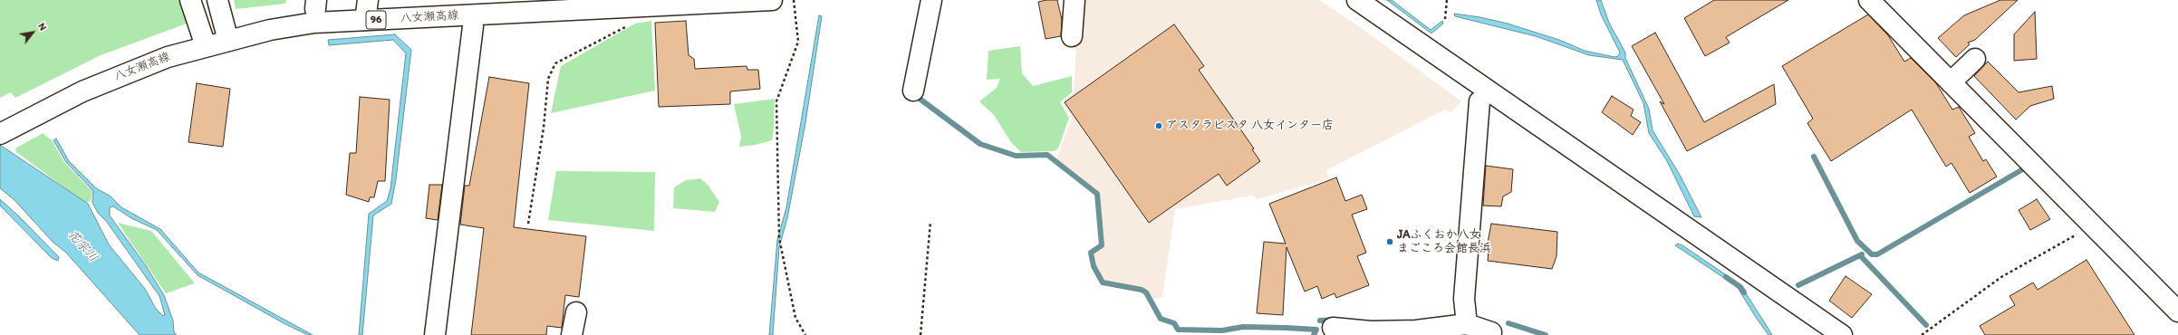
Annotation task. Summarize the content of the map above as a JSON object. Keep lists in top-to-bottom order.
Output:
{
  "streets": {
    "street": ["八女瀬高線", "96"]
  },
  "water": ["花宗川"],
  "places": ["アスタラビスタ 八女インター店", "JAふくおか八女 まごころ会館長浜"],
  "north": "top right"
}
